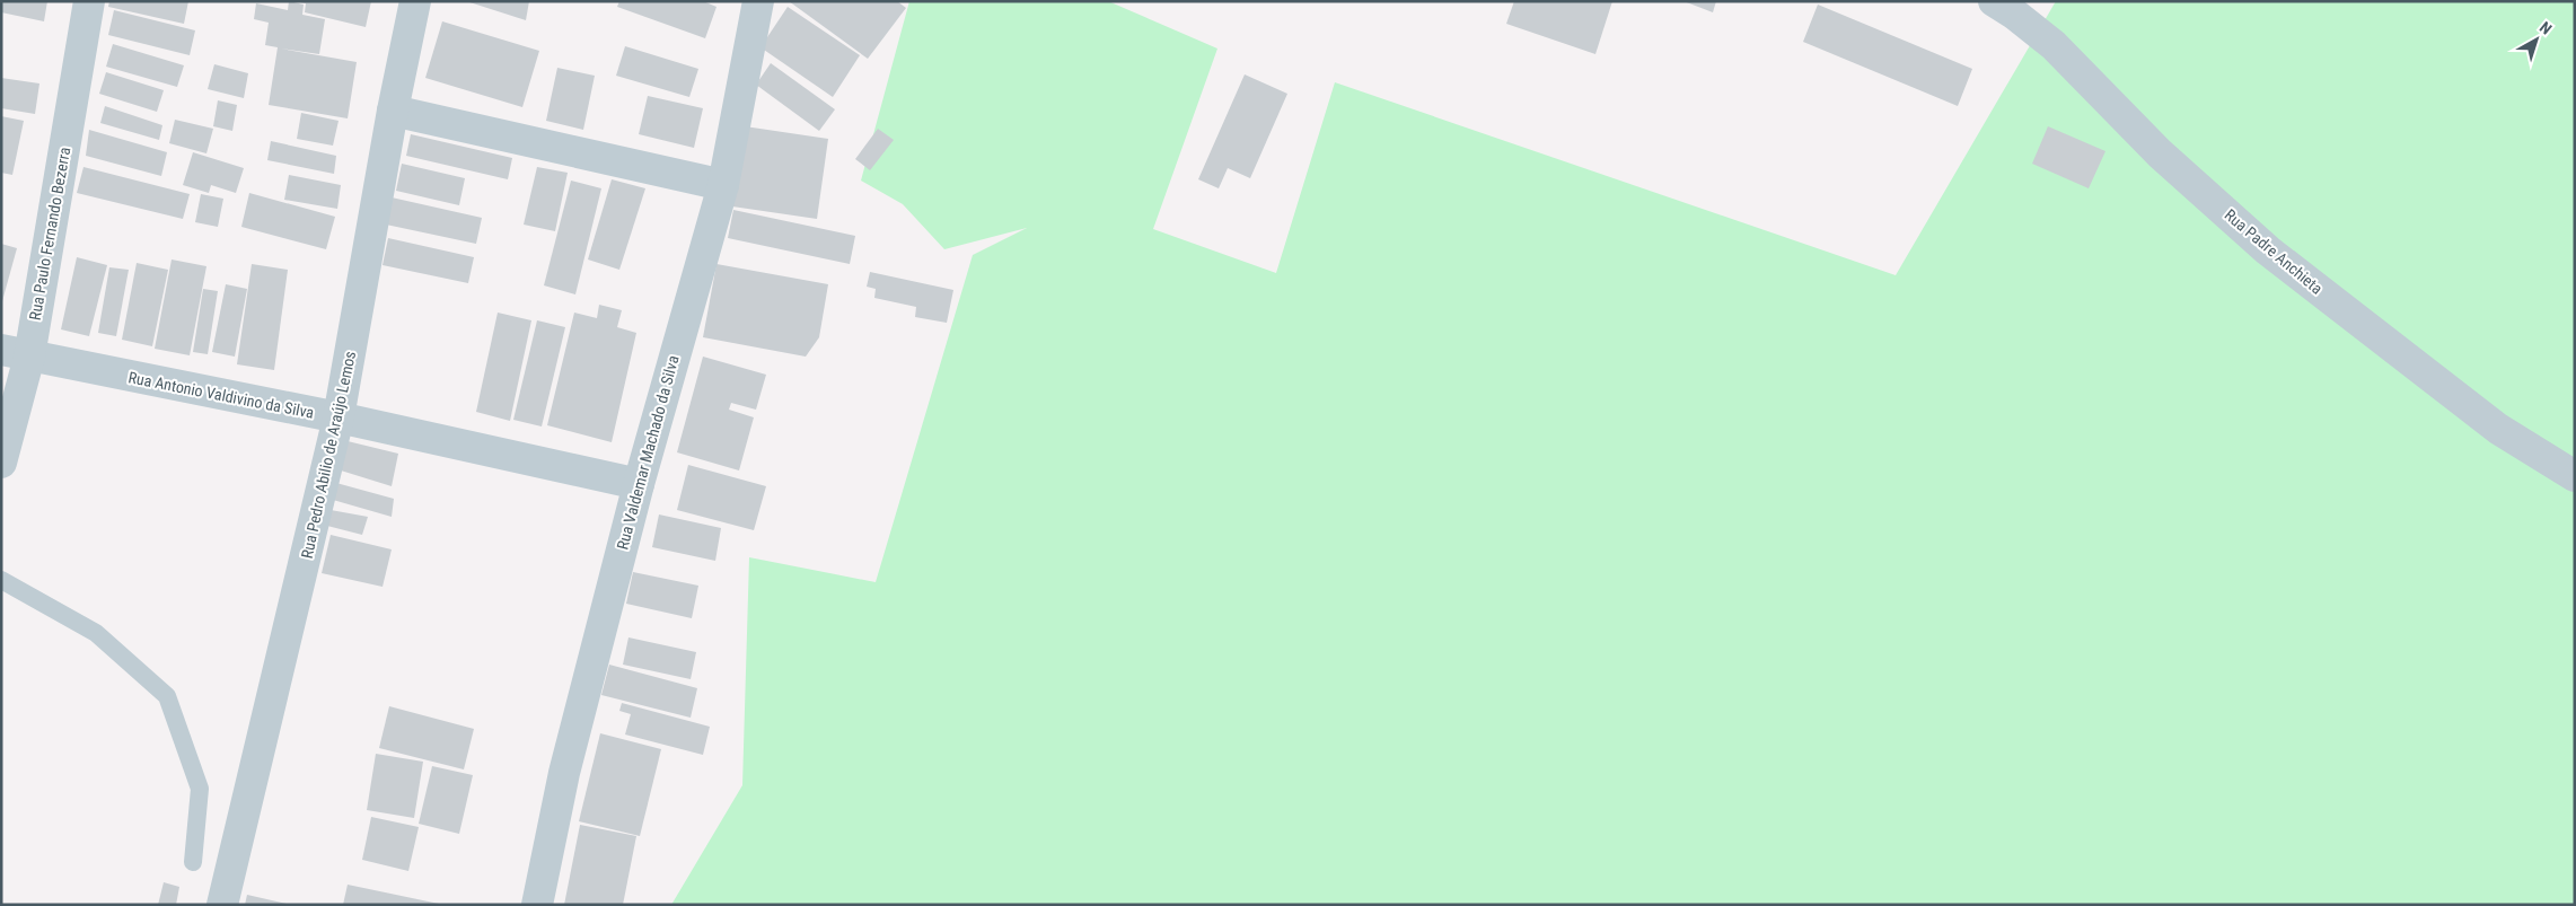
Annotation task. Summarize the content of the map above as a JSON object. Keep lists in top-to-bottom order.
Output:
{
  "streets": {
    "street": [
      "Rua Paulo Fernando Bezerra",
      "Rua Padre Anchieta",
      "Rua Antonio Valdivino da Silva",
      "Rua Valdemar Machado da Silva",
      "Rua Pedro Abilio de Araújo Lemos"
    ]
  },
  "crossings": [
    ["Rua Paulo Fernando Bezerra", "Rua Antonio Valdivino da Silva"],
    ["Rua Antonio Valdivino da Silva", "Rua Valdemar Machado da Silva"],
    ["Rua Antonio Valdivino da Silva", "Rua Pedro Abilio de Araújo Lemos"]
  ],
  "north": "top right"
}
